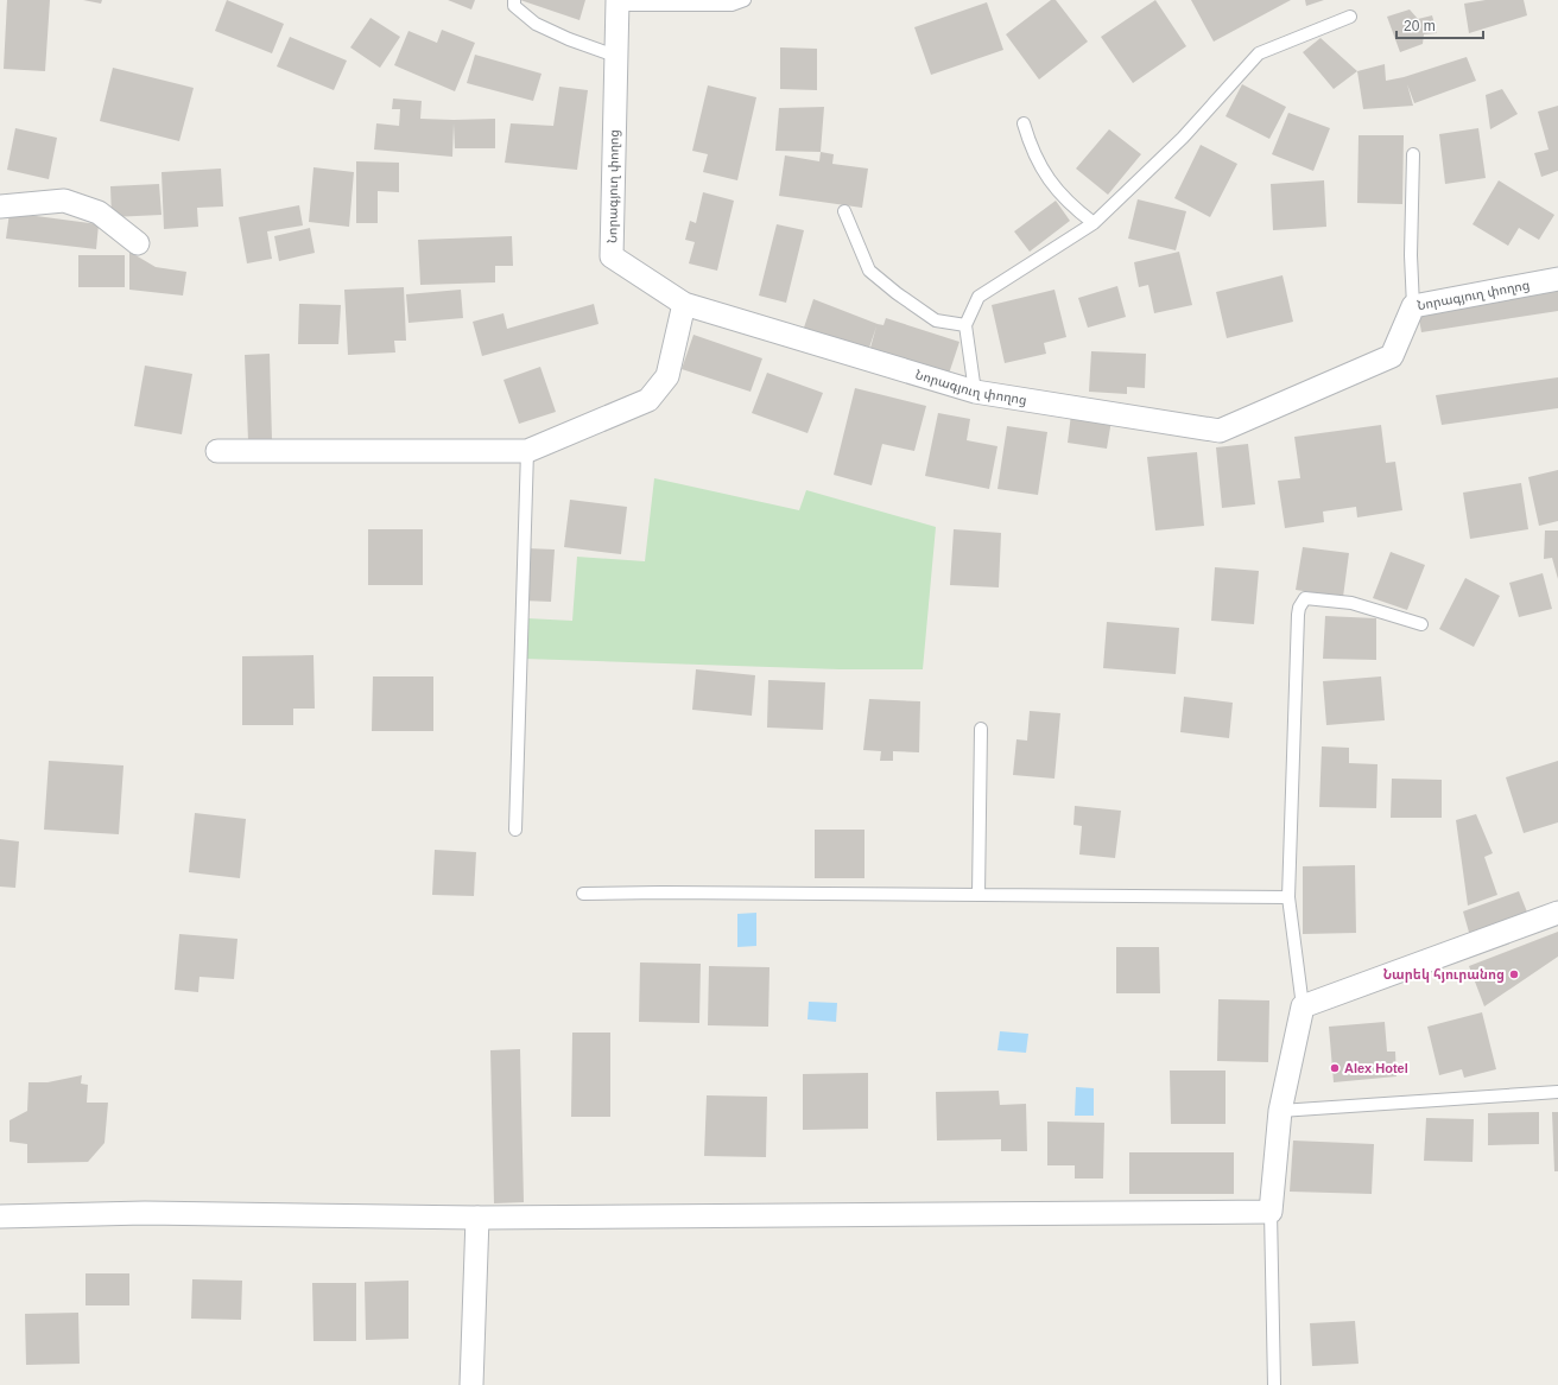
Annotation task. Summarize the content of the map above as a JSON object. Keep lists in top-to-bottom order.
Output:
{
  "streets": {
    "street": ["Նորագյուղ փողոց"]
  },
  "places": ["Նարեկ հյուրանոց", "Alex Hotel"],
  "scale_bar": "20 m"
}
